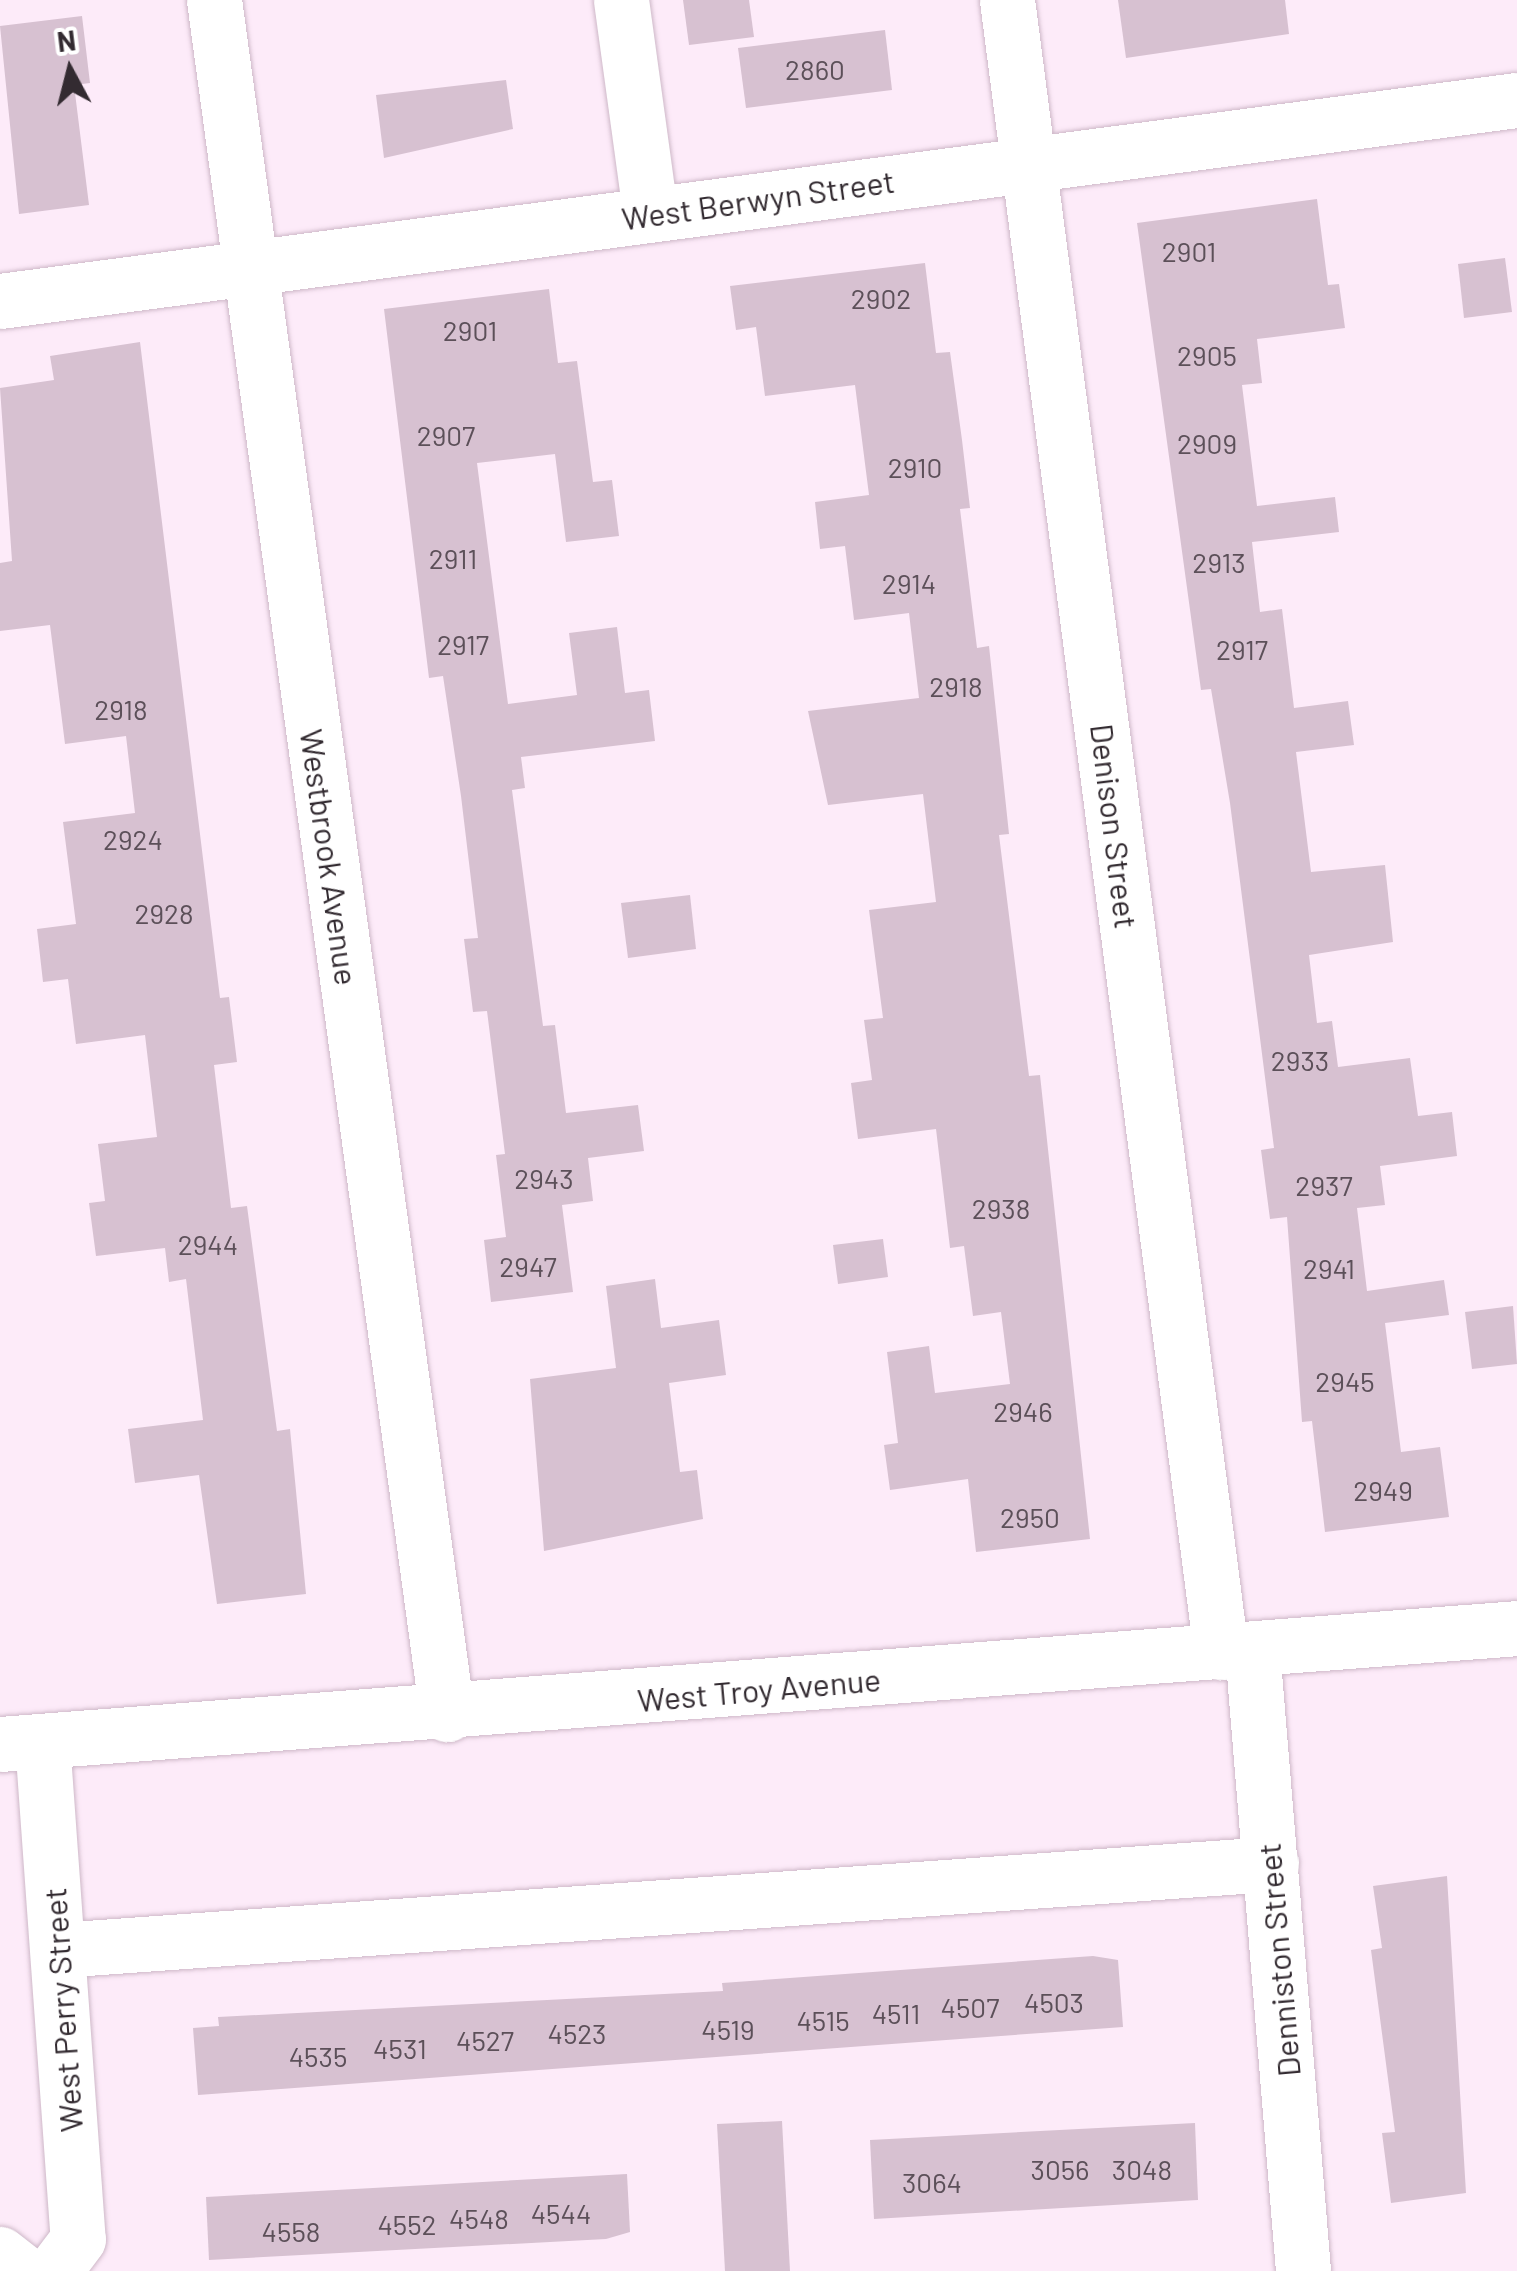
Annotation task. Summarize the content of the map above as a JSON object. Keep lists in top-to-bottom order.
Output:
{
  "streets": {
    "street": [
      "West Berwyn Street",
      "Denison Street",
      "Westbrook Avenue",
      "West Troy Avenue",
      "Denniston Street",
      "West Perry Street"
    ]
  },
  "crossings": [
    ["West Berwyn Street", "Denison Street"],
    ["West Berwyn Street", "Westbrook Avenue"],
    ["Denison Street", "West Troy Avenue"],
    ["Denison Street", "Denniston Street"],
    ["Westbrook Avenue", "West Troy Avenue"],
    ["West Troy Avenue", "Denniston Street"],
    ["West Troy Avenue", "West Perry Street"]
  ],
  "house_numbers": [
    "2860",
    "2901",
    "2902",
    "2901",
    "2905",
    "2907",
    "2909",
    "2910",
    "2911",
    "2913",
    "2914",
    "2917",
    "2917",
    "2918",
    "2918",
    "2924",
    "2928",
    "2933",
    "2943",
    "2937",
    "2938",
    "2944",
    "2947",
    "2941",
    "2945",
    "2946",
    "2949",
    "2950",
    "4503",
    "4507",
    "4511",
    "4515",
    "4519",
    "4523",
    "4527",
    "4531",
    "4535",
    "3056",
    "3048",
    "3064",
    "4544",
    "4548",
    "4552",
    "4558"
  ],
  "north": "top"
}
